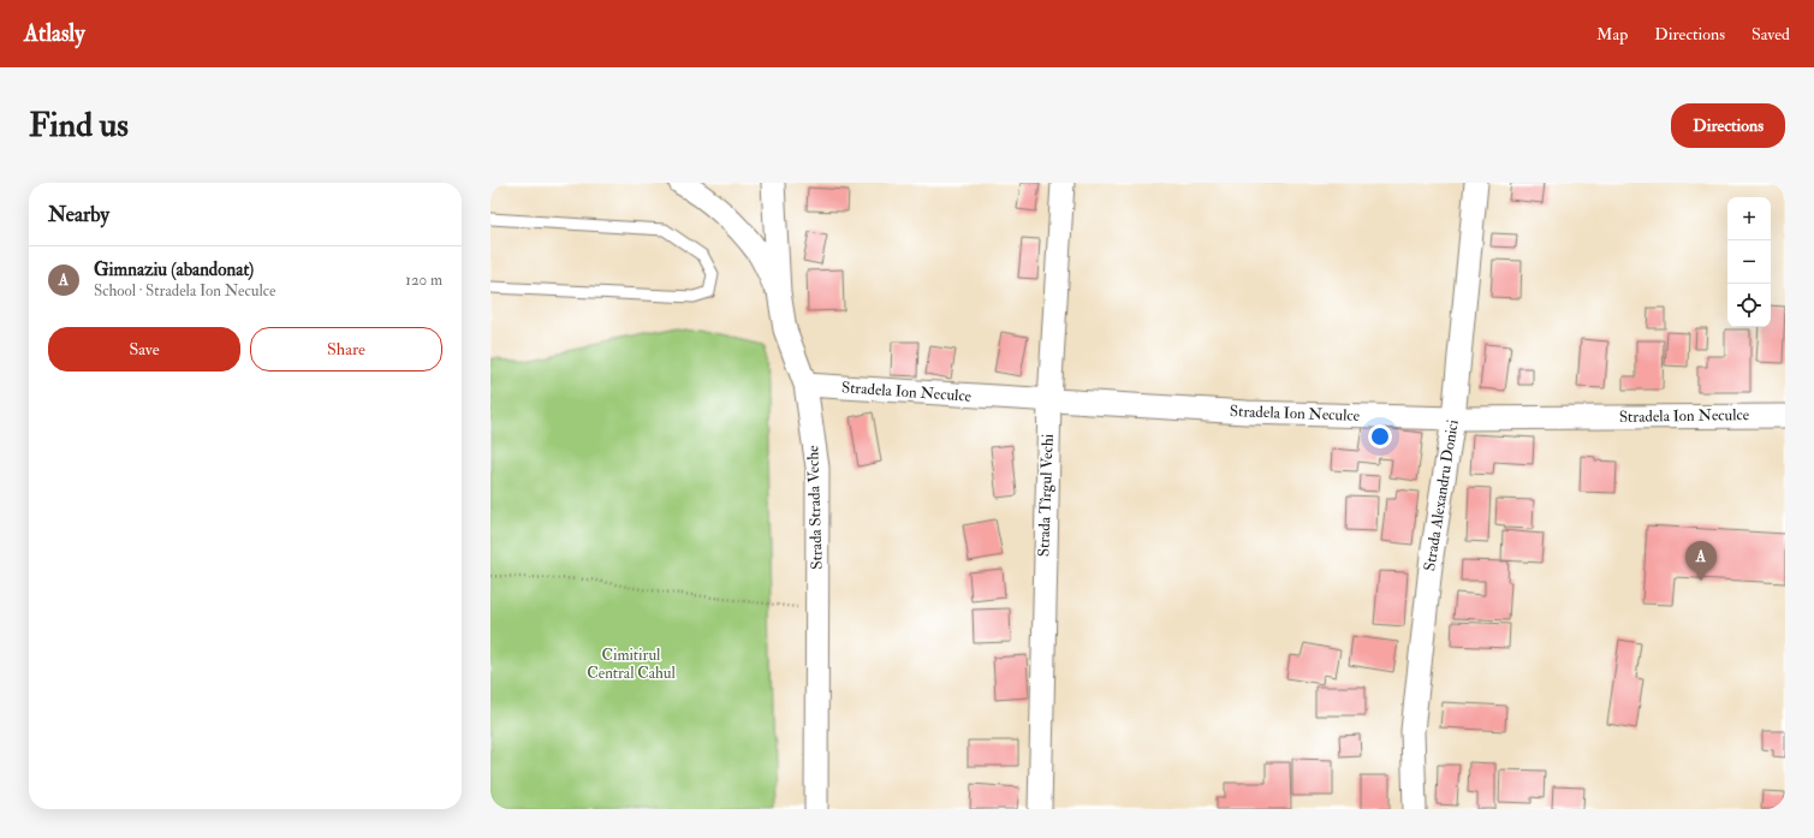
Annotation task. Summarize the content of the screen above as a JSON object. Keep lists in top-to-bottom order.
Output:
{
  "streets": {
    "street": [
      "Stradela Ion Neculce",
      "Strada Tîrgul Vechi",
      "Strada Alexandru Donici",
      "Strada Strada Veche"
    ]
  },
  "crossings": [
    ["Stradela Ion Neculce", "Strada Tîrgul Vechi"],
    ["Stradela Ion Neculce", "Strada Alexandru Donici"],
    ["Stradela Ion Neculce", "Strada Strada Veche"]
  ],
  "parks": ["Cimitirul Central Cahul"],
  "page": {
    "header": "Atlasly",
    "nav": ["Map", "Directions", "Saved"],
    "buttons": [
      "Directions",
      ["Save", "Share"]
    ],
    "title": "Find us",
    "heading": "Nearby",
    "map_buttons": ["+", "−"],
    "list": [
      {
        "mark": "A",
        "name": "Gimnaziu (abandonat)",
        "note": "School · Stradela Ion Neculce",
        "value": "120 m"
      }
    ],
    "pins": "A"
  }
}
